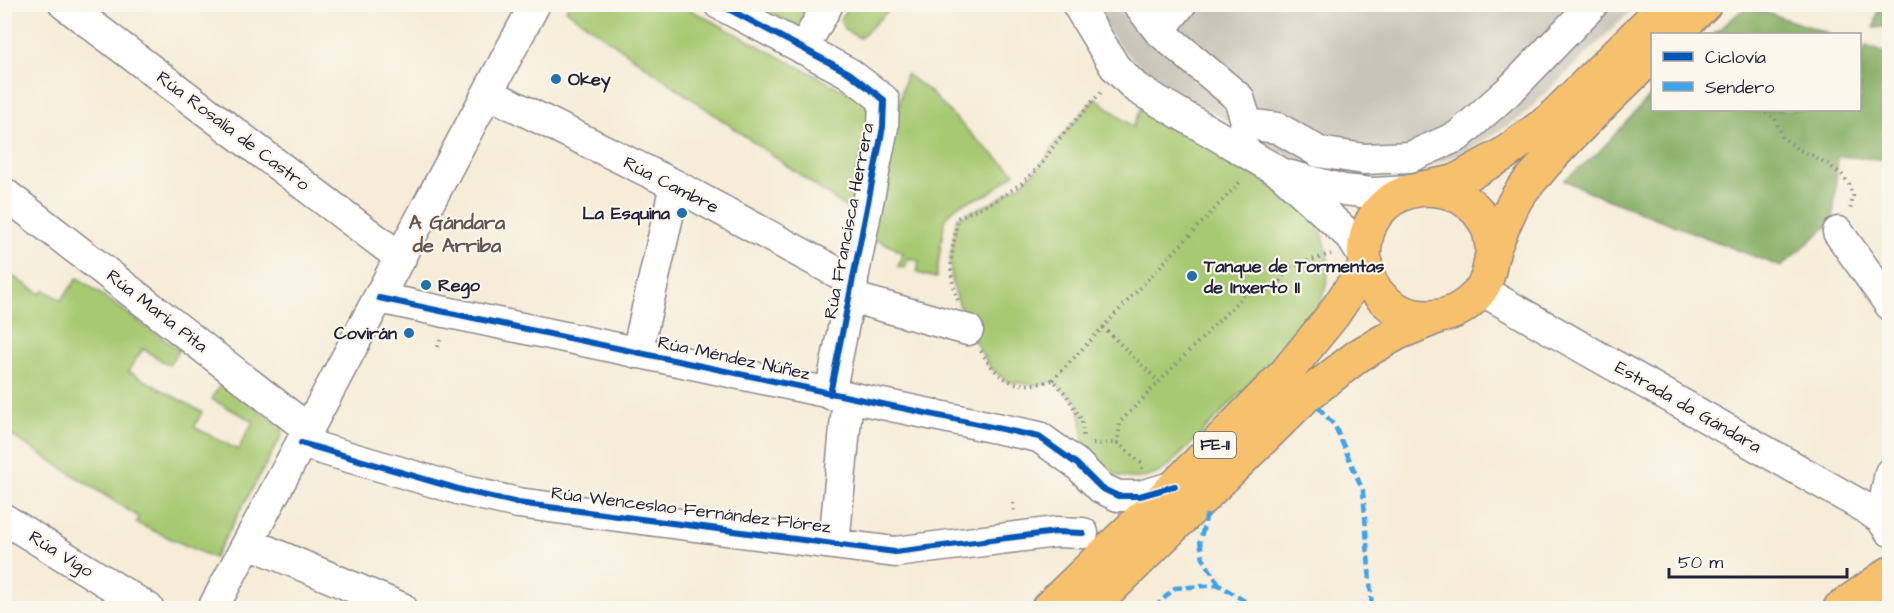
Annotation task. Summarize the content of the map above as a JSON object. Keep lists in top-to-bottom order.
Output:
{
  "streets": {
    "main road": ["FE-11"],
    "street": [
      "Rúa Rosalía de Castro",
      "Rúa Cambre",
      "Rúa Francisca Herrera",
      "Rúa María Pita",
      "Rúa Méndez Núñez",
      "Estrada da Gándara",
      "Rúa Wenceslao Fernández Flórez",
      "Rúa Vigo"
    ]
  },
  "crossings": [
    ["Rúa Cambre", "Rúa Francisca Herrera"],
    ["Rúa Francisca Herrera", "Rúa Méndez Núñez"],
    ["Rúa Francisca Herrera", "Rúa Wenceslao Fernández Flórez"],
    ["Rúa María Pita", "Rúa Wenceslao Fernández Flórez"],
    ["Estrada da Gándara", "FE-11"]
  ],
  "districts": ["A Gándara de Arriba"],
  "places": [
    "Okey",
    "La Esquina",
    "Tanque de Tormentas de Inxerto II",
    "Rego",
    "Covirán"
  ],
  "legend": ["Ciclovía", "Sendero"],
  "scale_bar": "50 m"
}
